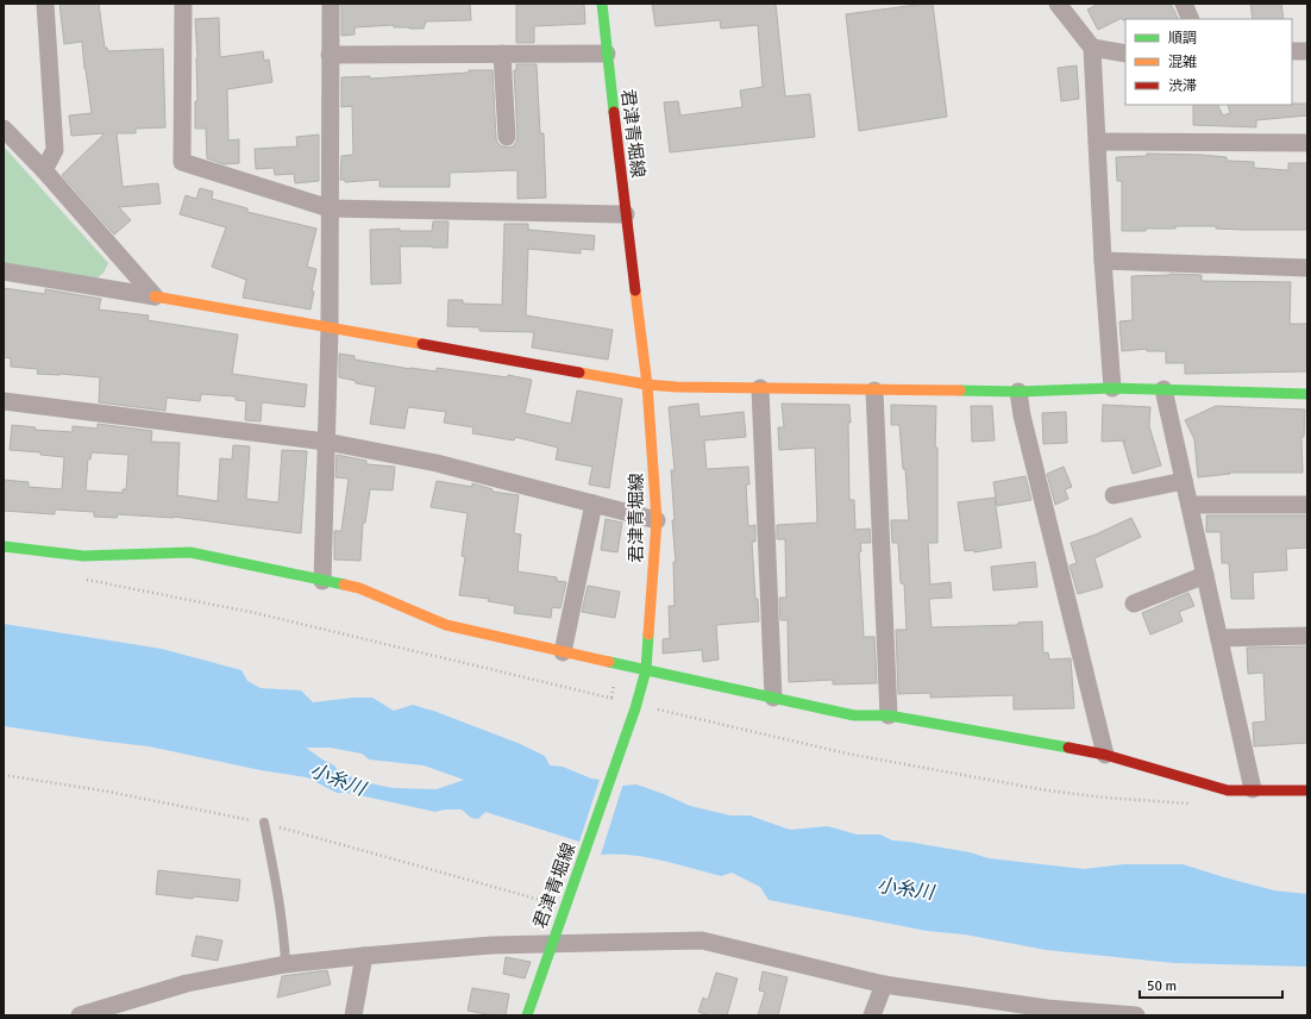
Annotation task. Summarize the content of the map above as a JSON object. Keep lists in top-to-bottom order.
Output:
{
  "streets": {
    "street": ["君津青堀線"]
  },
  "water": ["小糸川"],
  "legend": ["順調", "混雑", "渋滞"],
  "scale_bar": "50 m"
}
